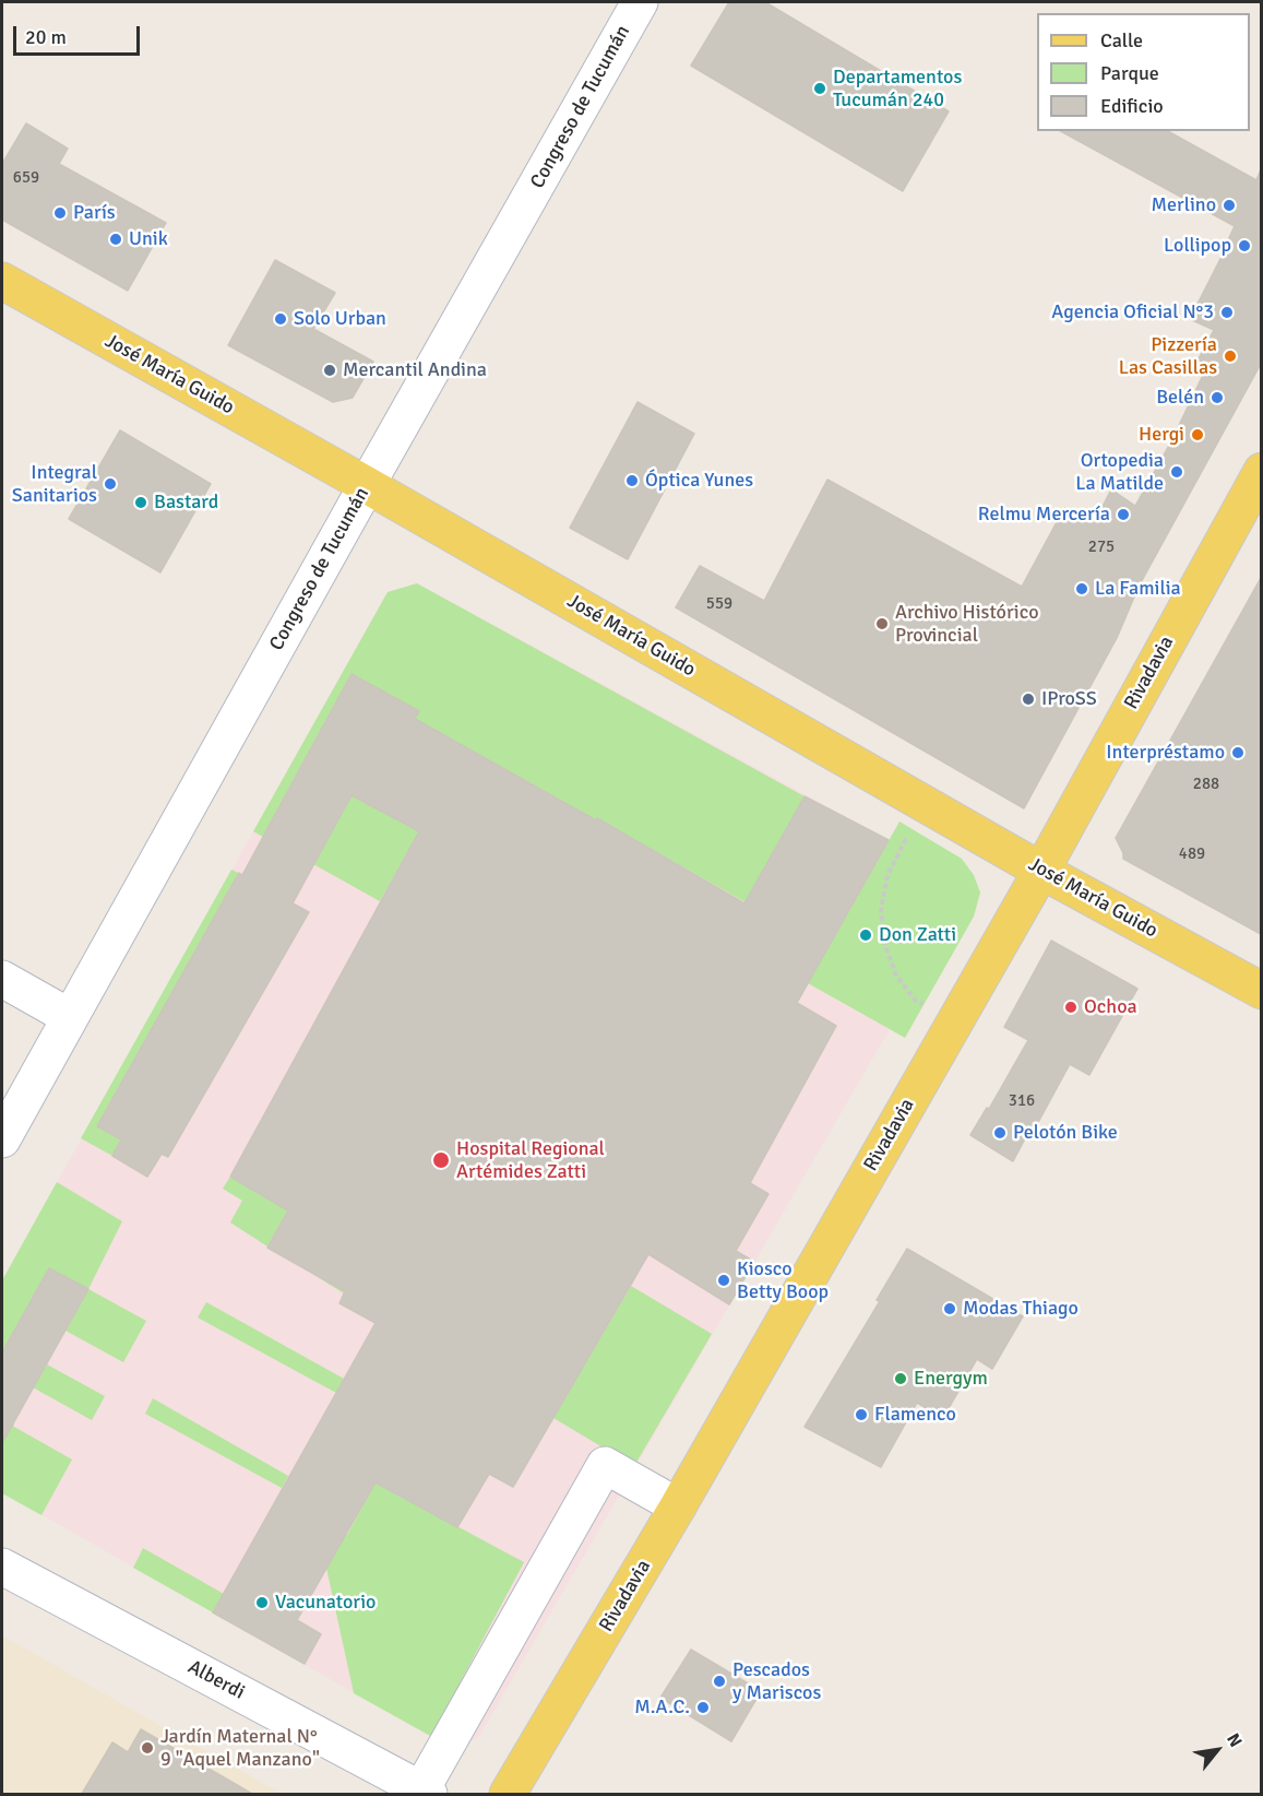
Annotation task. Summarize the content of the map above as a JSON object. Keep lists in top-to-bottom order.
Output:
{
  "streets": {
    "main road": ["José María Guido", "Rivadavia"],
    "street": ["Congreso de Tucumán", "Alberdi"]
  },
  "crossings": [
    ["Congreso de Tucumán", "José María Guido"],
    ["José María Guido", "Rivadavia"]
  ],
  "places": [
    "Departamentos Tucumán 240",
    "Merlino",
    "París",
    "Unik",
    "Lollipop",
    "Agencia Oficial N°3",
    "Solo Urban",
    "Pizzería Las Casillas",
    "Mercantil Andina",
    "Belén",
    "Hergi",
    "Ortopedia La Matilde",
    "Óptica Yunes",
    "Integral Sanitarios",
    "Bastard",
    "Relmu Mercería",
    "La Familia",
    "Archivo Histórico Provincial",
    "IProSS",
    "Interpréstamo",
    "Don Zatti",
    "Ochoa",
    "Pelotón Bike",
    "Hospital Regional Artémides Zatti",
    "Kiosco Betty Boop",
    "Modas Thiago",
    "Energym",
    "Flamenco",
    "Vacunatorio",
    "Pescados y Mariscos",
    "M.A.C.",
    "Jardín Maternal N° 9 \"Aquel Manzano\""
  ],
  "house_numbers": [
    "659",
    "275",
    "559",
    "288",
    "489",
    "316"
  ],
  "legend": ["Calle", "Parque", "Edificio"],
  "scale_bar": "20 m",
  "north": "top right"
}
